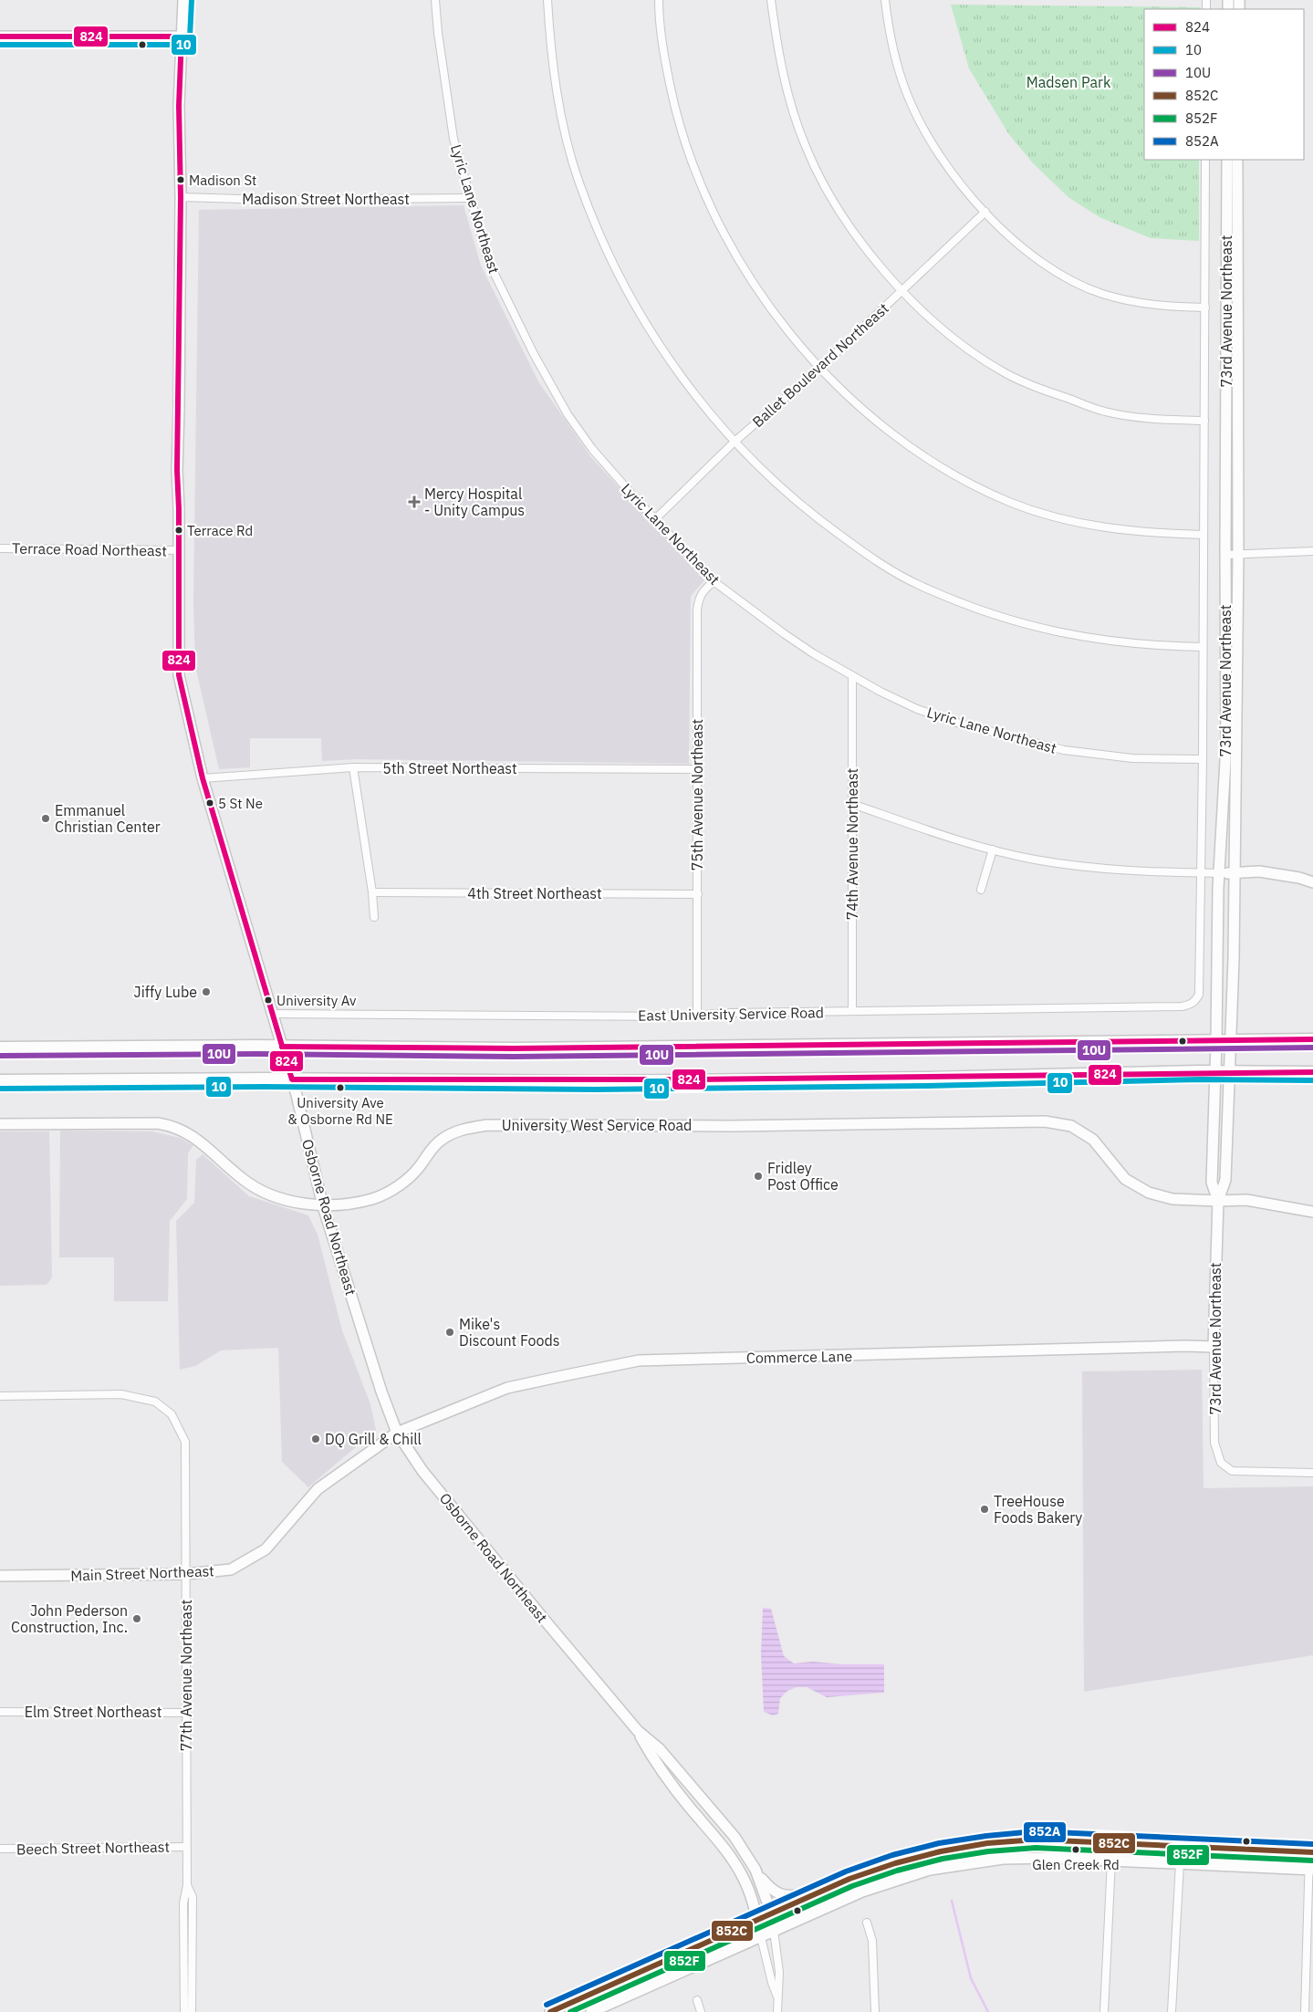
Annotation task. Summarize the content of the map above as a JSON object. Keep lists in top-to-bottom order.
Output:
{
  "streets": {
    "street": [
      "Madison Street Northeast",
      "Lyric Lane Northeast",
      "73rd Avenue Northeast",
      "Ballet Boulevard Northeast",
      "Terrace Road Northeast",
      "5th Street Northeast",
      "75th Avenue Northeast",
      "74th Avenue Northeast",
      "4th Street Northeast",
      "East University Service Road",
      "University West Service Road",
      "Osborne Road Northeast",
      "Commerce Lane",
      "Main Street Northeast",
      "77th Avenue Northeast",
      "Elm Street Northeast",
      "Beech Street Northeast"
    ]
  },
  "crossings": [
    ["Madison Street Northeast", "Lyric Lane Northeast"],
    ["Madison Street Northeast", "Osborne Road Northeast"],
    ["Lyric Lane Northeast", "73rd Avenue Northeast"],
    ["Lyric Lane Northeast", "Ballet Boulevard Northeast"],
    ["Lyric Lane Northeast", "75th Avenue Northeast"],
    ["Lyric Lane Northeast", "74th Avenue Northeast"],
    ["73rd Avenue Northeast", "East University Service Road"],
    ["73rd Avenue Northeast", "University West Service Road"],
    ["73rd Avenue Northeast", "Commerce Lane"],
    ["Terrace Road Northeast", "Osborne Road Northeast"],
    ["5th Street Northeast", "75th Avenue Northeast"],
    ["5th Street Northeast", "Osborne Road Northeast"],
    ["75th Avenue Northeast", "4th Street Northeast"],
    ["75th Avenue Northeast", "East University Service Road"],
    ["74th Avenue Northeast", "East University Service Road"],
    ["East University Service Road", "Osborne Road Northeast"],
    ["University West Service Road", "Osborne Road Northeast"],
    ["Osborne Road Northeast", "Commerce Lane"],
    ["Osborne Road Northeast", "Main Street Northeast"],
    ["Commerce Lane", "Main Street Northeast"],
    ["Main Street Northeast", "77th Avenue Northeast"],
    ["77th Avenue Northeast", "Elm Street Northeast"],
    ["77th Avenue Northeast", "Beech Street Northeast"]
  ],
  "parks": ["Madsen Park"],
  "places": {
    "other": [
      "Madison St",
      "Terrace Rd",
      "5 St Ne",
      "Emmanuel Christian Center",
      "Jiffy Lube",
      "University Av",
      "University Ave & Osborne Rd NE",
      "Fridley Post Office",
      "Mike's Discount Foods",
      "DQ Grill & Chill",
      "TreeHouse Foods Bakery",
      "John Pederson Construction, Inc.",
      "Glen Creek Rd"
    ],
    "health": ["Mercy Hospital - Unity Campus"]
  },
  "lines": [
    "transit line 10",
    "transit line 824",
    "transit line 10U",
    "transit line 852A",
    "transit line 852C",
    "transit line 852F"
  ],
  "legend": [
    "824",
    "10",
    "10U",
    "852C",
    "852F",
    "852A"
  ]
}
